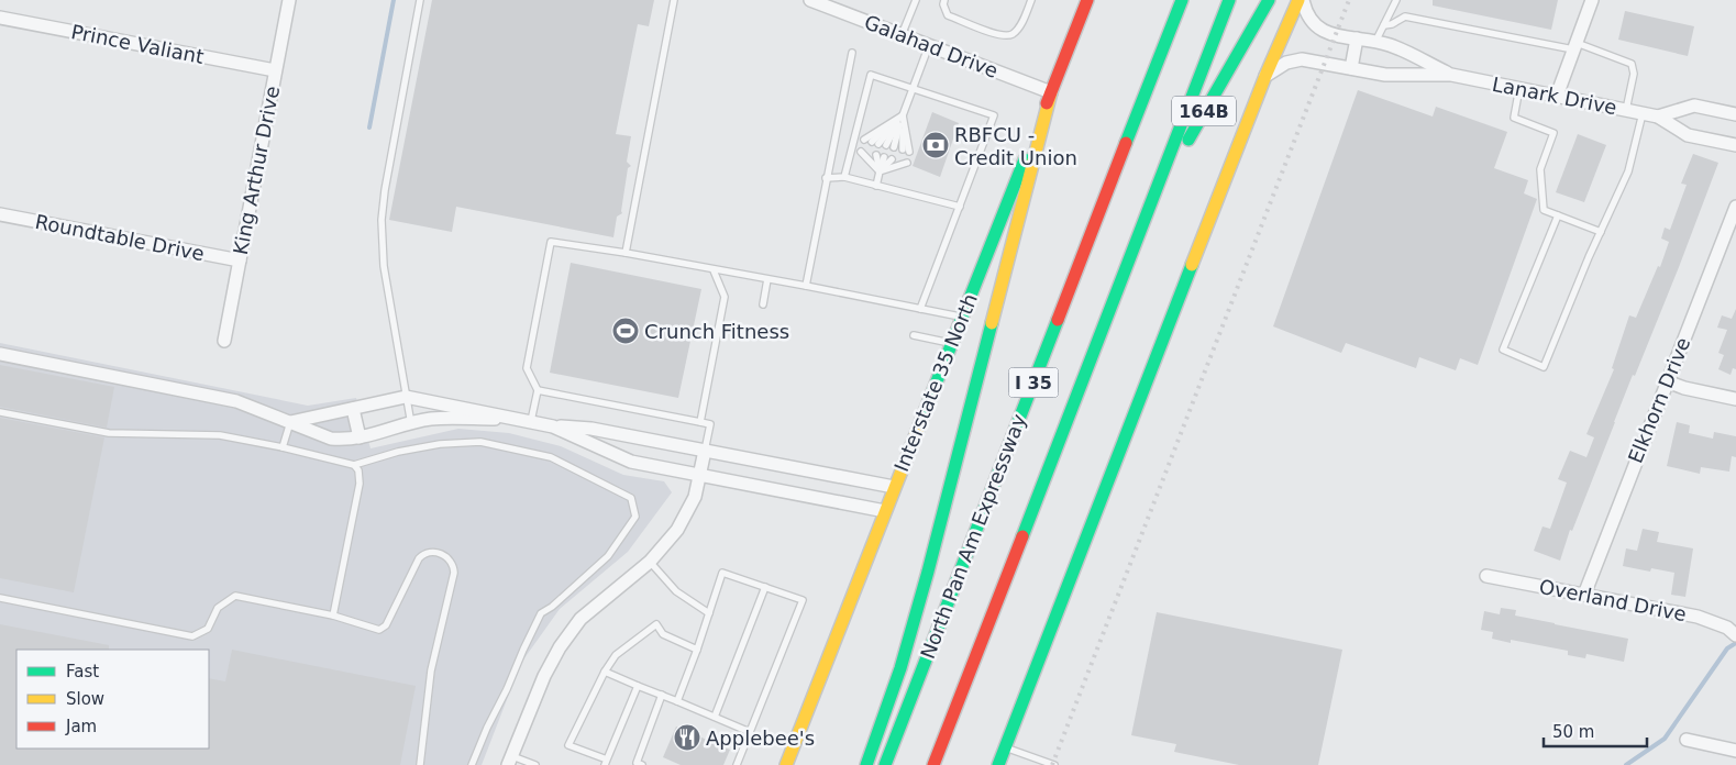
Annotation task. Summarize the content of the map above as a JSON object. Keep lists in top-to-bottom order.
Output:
{
  "streets": {
    "main road": [
      "164B",
      "Interstate 35 North",
      "I 35",
      "North Pan Am Expressway"
    ],
    "street": [
      "Prince Valiant",
      "Galahad Drive",
      "Lanark Drive",
      "King Arthur Drive",
      "Roundtable Drive",
      "Elkhorn Drive",
      "Overland Drive"
    ]
  },
  "crossings": [
    ["Prince Valiant", "King Arthur Drive"],
    ["Galahad Drive", "Interstate 35 North"],
    ["164B", "I 35"],
    ["King Arthur Drive", "Roundtable Drive"],
    ["Elkhorn Drive", "Overland Drive"]
  ],
  "places": {
    "bank": ["RBFCU - Credit Union"],
    "sports": ["Crunch Fitness"],
    "restaurant": ["Applebee's"]
  },
  "legend": ["Fast", "Slow", "Jam"],
  "scale_bar": "50 m"
}
